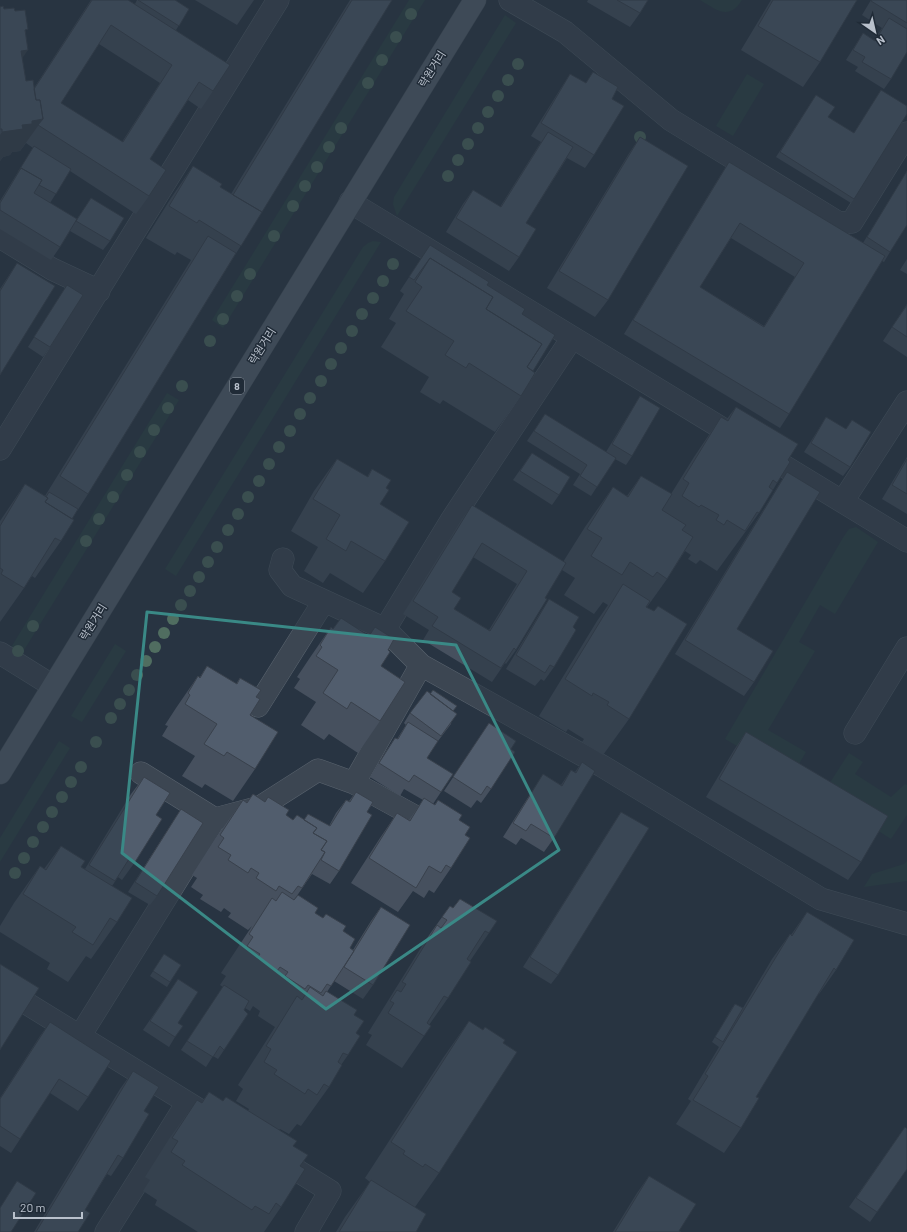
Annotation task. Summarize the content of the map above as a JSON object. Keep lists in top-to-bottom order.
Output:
{
  "streets": {
    "main road": ["락원거리", "8"]
  },
  "scale_bar": "20 m",
  "north": "bottom right"
}
